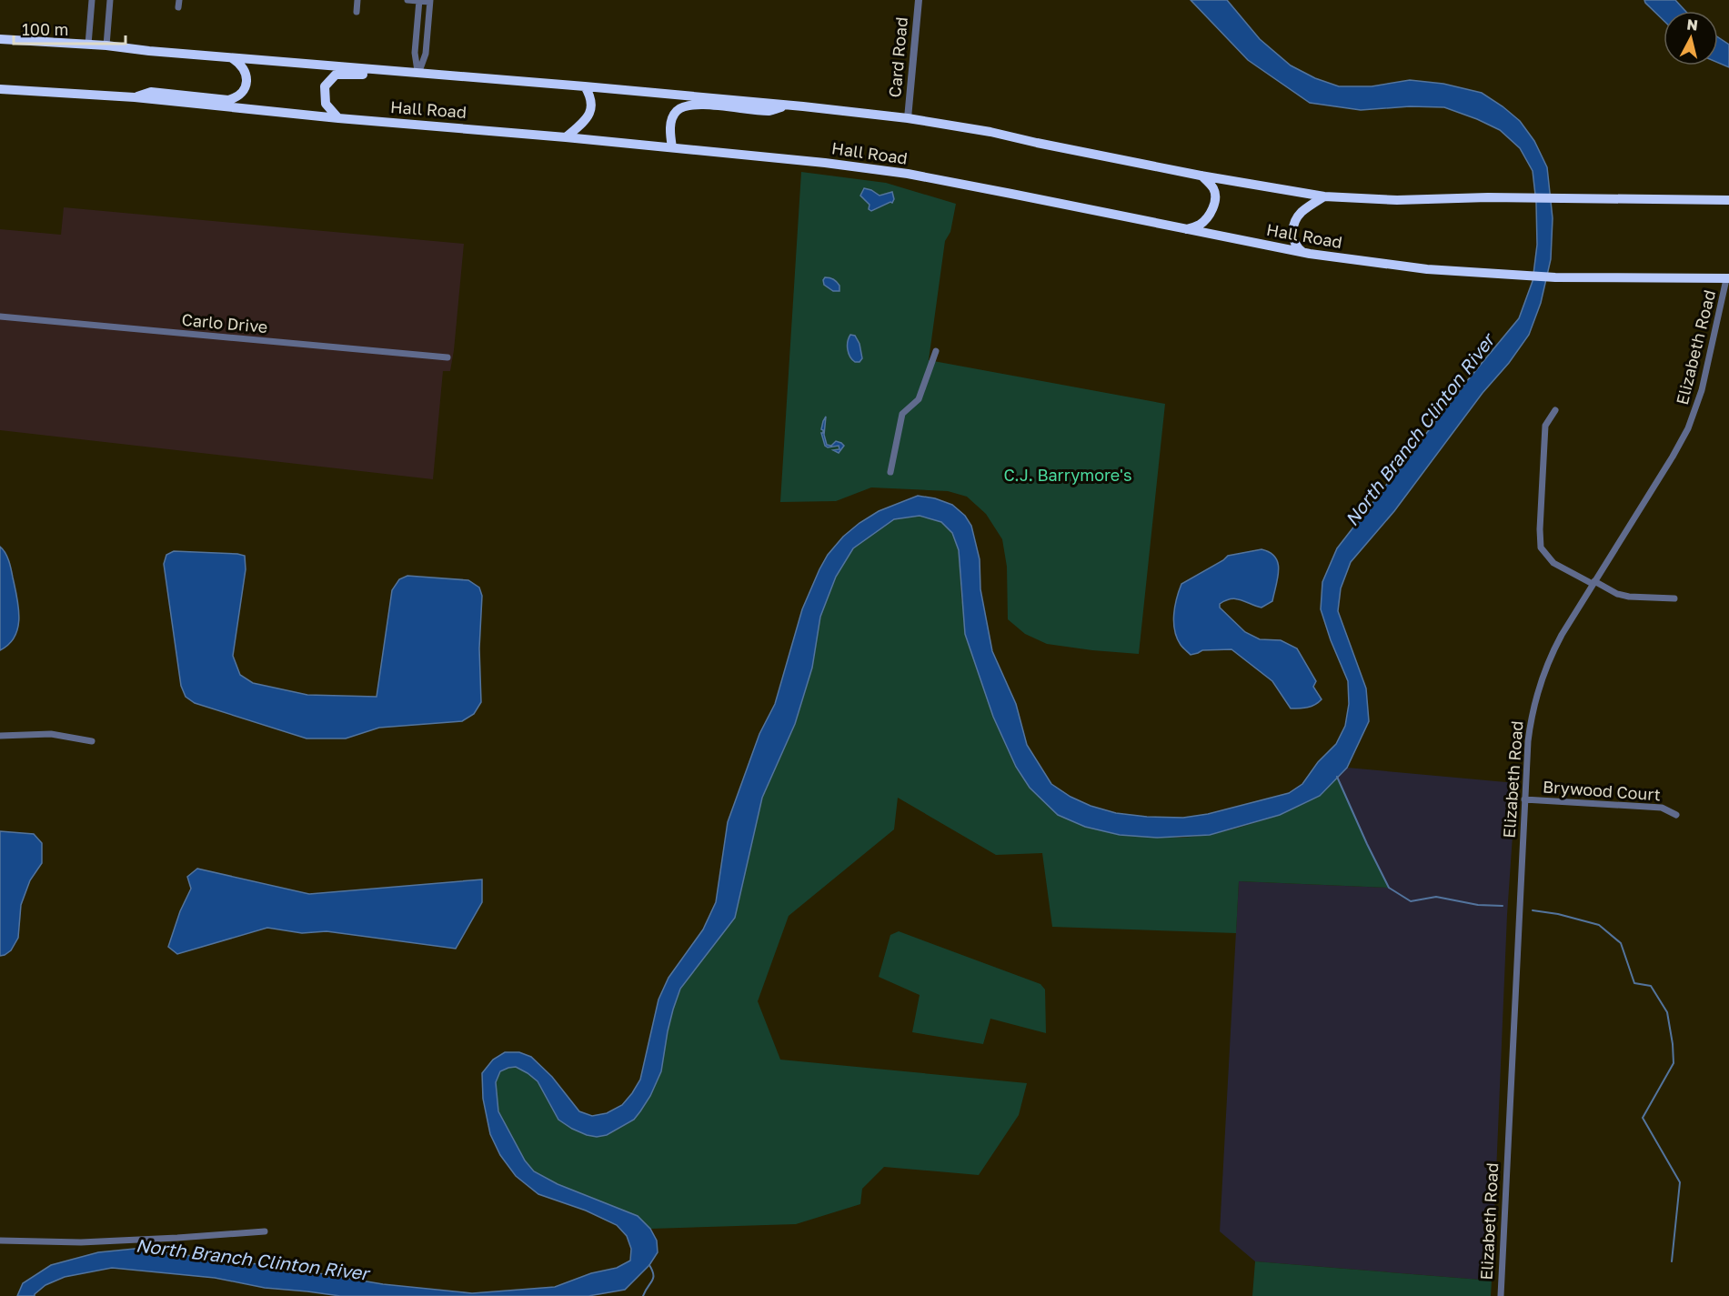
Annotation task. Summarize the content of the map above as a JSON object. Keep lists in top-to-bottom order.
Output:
{
  "streets": {
    "highway": ["Hall Road"],
    "street": [
      "Card Road",
      "Carlo Drive",
      "Elizabeth Road",
      "Brywood Court"
    ]
  },
  "crossings": [
    ["Hall Road", "Elizabeth Road"],
    ["Elizabeth Road", "Brywood Court"]
  ],
  "water": ["North Branch Clinton River"],
  "parks": ["C.J. Barrymore's"],
  "scale_bar": "100 m",
  "north": "top"
}
